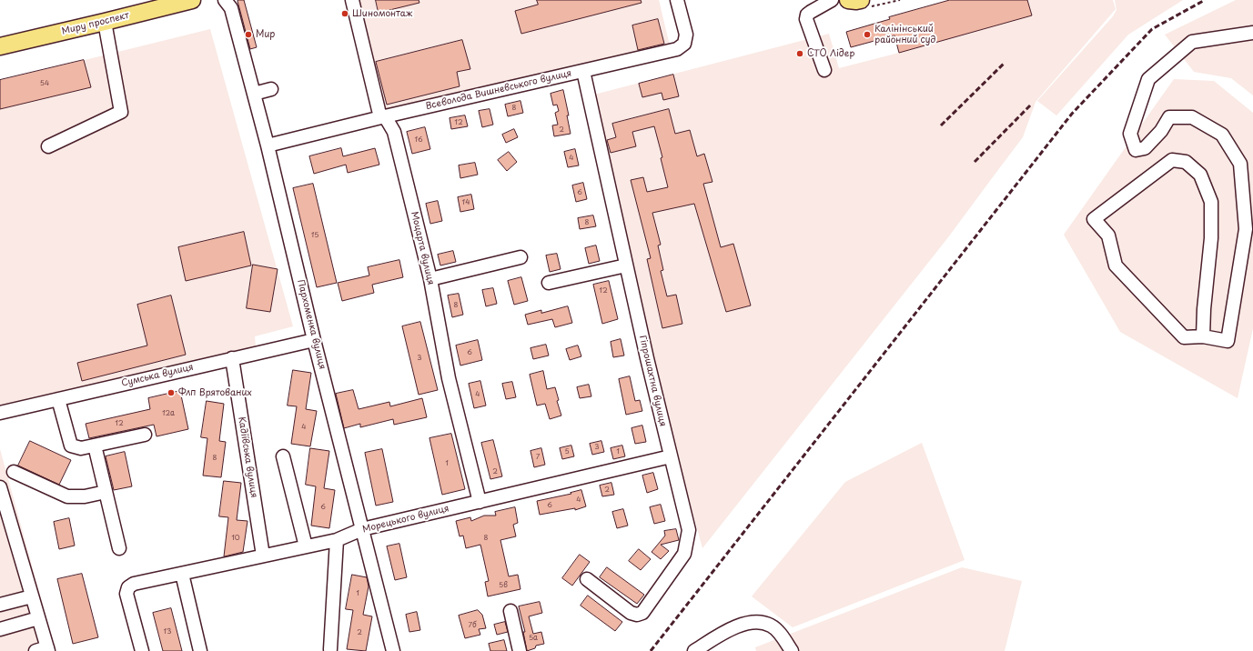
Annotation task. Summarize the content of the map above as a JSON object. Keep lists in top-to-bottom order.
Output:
{
  "streets": {
    "main road": ["Миру проспект"],
    "street": [
      "Всеволода Вишневського вулиця",
      "Моцарта вулиця",
      "Пархоменка вулиця",
      "Сумська вулиця",
      "Гіпрошахтна вулиця",
      "Кадіївська вулиця",
      "Морецького вулиця"
    ]
  },
  "crossings": [
    ["Всеволода Вишневського вулиця", "Моцарта вулиця"],
    ["Всеволода Вишневського вулиця", "Пархоменка вулиця"],
    ["Всеволода Вишневського вулиця", "Гіпрошахтна вулиця"],
    ["Моцарта вулиця", "Морецького вулиця"],
    ["Пархоменка вулиця", "Сумська вулиця"],
    ["Пархоменка вулиця", "Морецького вулиця"],
    ["Сумська вулиця", "Кадіївська вулиця"],
    ["Гіпрошахтна вулиця", "Морецького вулиця"],
    ["Кадіївська вулиця", "Морецького вулиця"]
  ],
  "places": [
    "Шиномонтаж",
    "Мир",
    "Калінінський районний суд",
    "СТО Лідер",
    "Флп Врятованих"
  ],
  "house_numbers": [
    "54",
    "8",
    "12",
    "2",
    "16",
    "4",
    "6",
    "14",
    "8",
    "15",
    "12",
    "8",
    "6",
    "3",
    "4",
    "12а",
    "12",
    "4",
    "3",
    "5",
    "1",
    "7",
    "8",
    "1",
    "2",
    "2",
    "4",
    "6",
    "6",
    "10",
    "8",
    "5в",
    "1",
    "7б",
    "13",
    "2",
    "5а"
  ]
}
